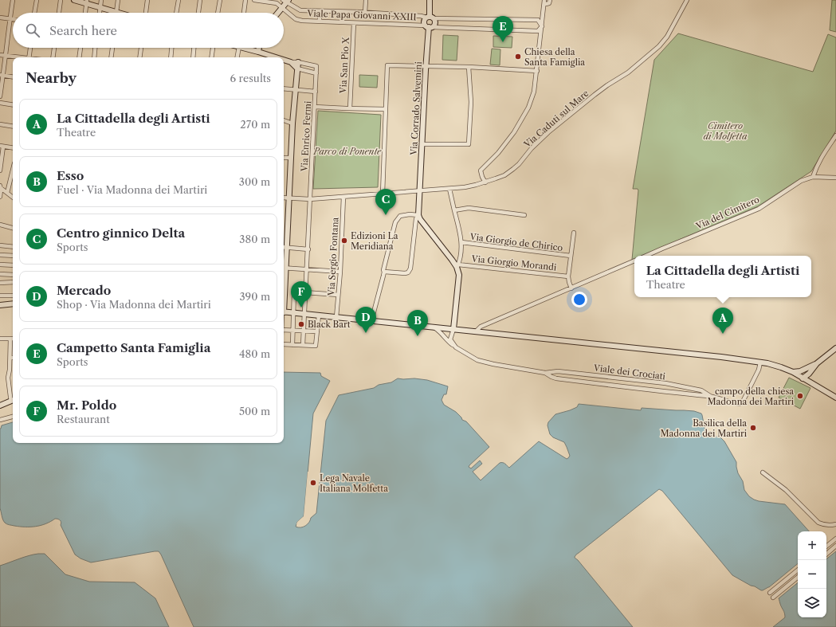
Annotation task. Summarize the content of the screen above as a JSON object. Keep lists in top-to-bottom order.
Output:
{
  "streets": {
    "main road": ["Viale Papa Giovanni XXIII", "Via Corrado Salvemini"],
    "street": [
      "Via San Pio X",
      "Via Caduti sul Mare",
      "Via Enrico Fermi",
      "Via del Cimitero",
      "Via Giorgio de Chirico",
      "Via Sergio Fontana",
      "Via Giorgio Morandi",
      "Viale dei Crociati"
    ]
  },
  "crossings": [
    ["Viale Papa Giovanni XXIII", "Via San Pio X"],
    ["Viale Papa Giovanni XXIII", "Via Corrado Salvemini"],
    ["Via Corrado Salvemini", "Via Caduti sul Mare"],
    ["Via Caduti sul Mare", "Via Enrico Fermi"],
    ["Via Caduti sul Mare", "Via Sergio Fontana"]
  ],
  "parks": ["Cimitero di Molfetta", "Parco di Ponente"],
  "places": [
    "Chiesa della Santa Famiglia",
    "Edizioni La Meridiana",
    "Black Bart",
    "campo della chiesa Madonna dei Martiri",
    "Basilica della Madonna dei Martiri",
    "Lega Navale Italiana Molfetta"
  ],
  "page": {
    "search": "Search here",
    "pins": [
      "E",
      "C",
      "F",
      "D",
      "A",
      "B"
    ],
    "heading": ["Nearby", "6 results"],
    "list": [
      {
        "mark": "A",
        "name": "La Cittadella degli Artisti",
        "note": "Theatre",
        "value": "270 m"
      },
      {
        "mark": "B",
        "name": "Esso",
        "note": "Fuel · Via Madonna dei Martiri",
        "value": "300 m"
      },
      {
        "mark": "C",
        "name": "Centro ginnico Delta",
        "note": "Sports",
        "value": "380 m"
      },
      {
        "mark": "D",
        "name": "Mercado",
        "note": "Shop · Via Madonna dei Martiri",
        "value": "390 m"
      },
      {
        "mark": "E",
        "name": "Campetto Santa Famiglia",
        "note": "Sports",
        "value": "480 m"
      },
      {
        "mark": "F",
        "name": "Mr. Poldo",
        "note": "Restaurant",
        "value": "500 m"
      }
    ],
    "popup": ["La Cittadella degli Artisti", "Theatre"],
    "map_buttons": ["+", "−"]
  }
}
